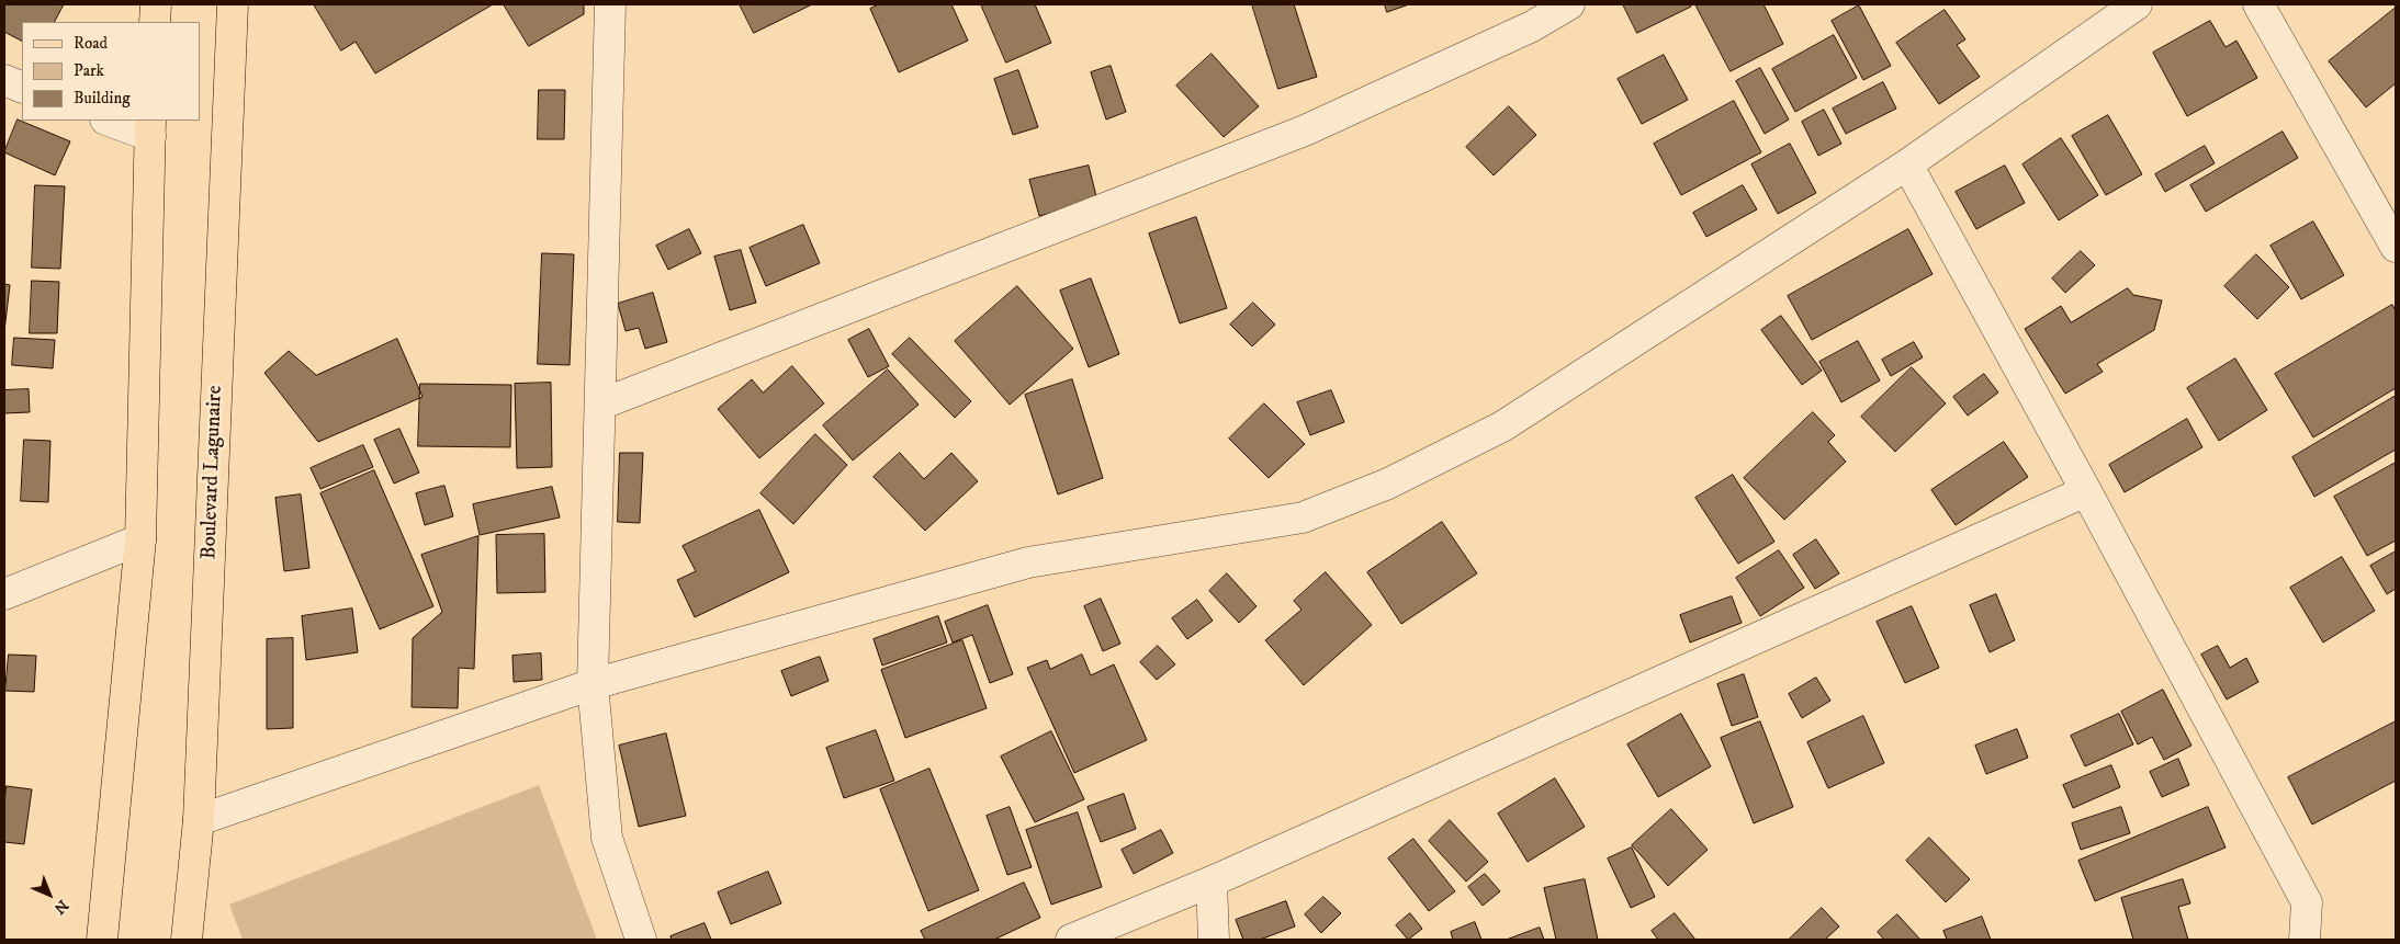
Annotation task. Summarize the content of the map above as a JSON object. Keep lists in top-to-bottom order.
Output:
{
  "streets": {
    "main road": ["Boulevard Lagunaire"]
  },
  "legend": ["Road", "Park", "Building"],
  "north": "bottom right"
}
